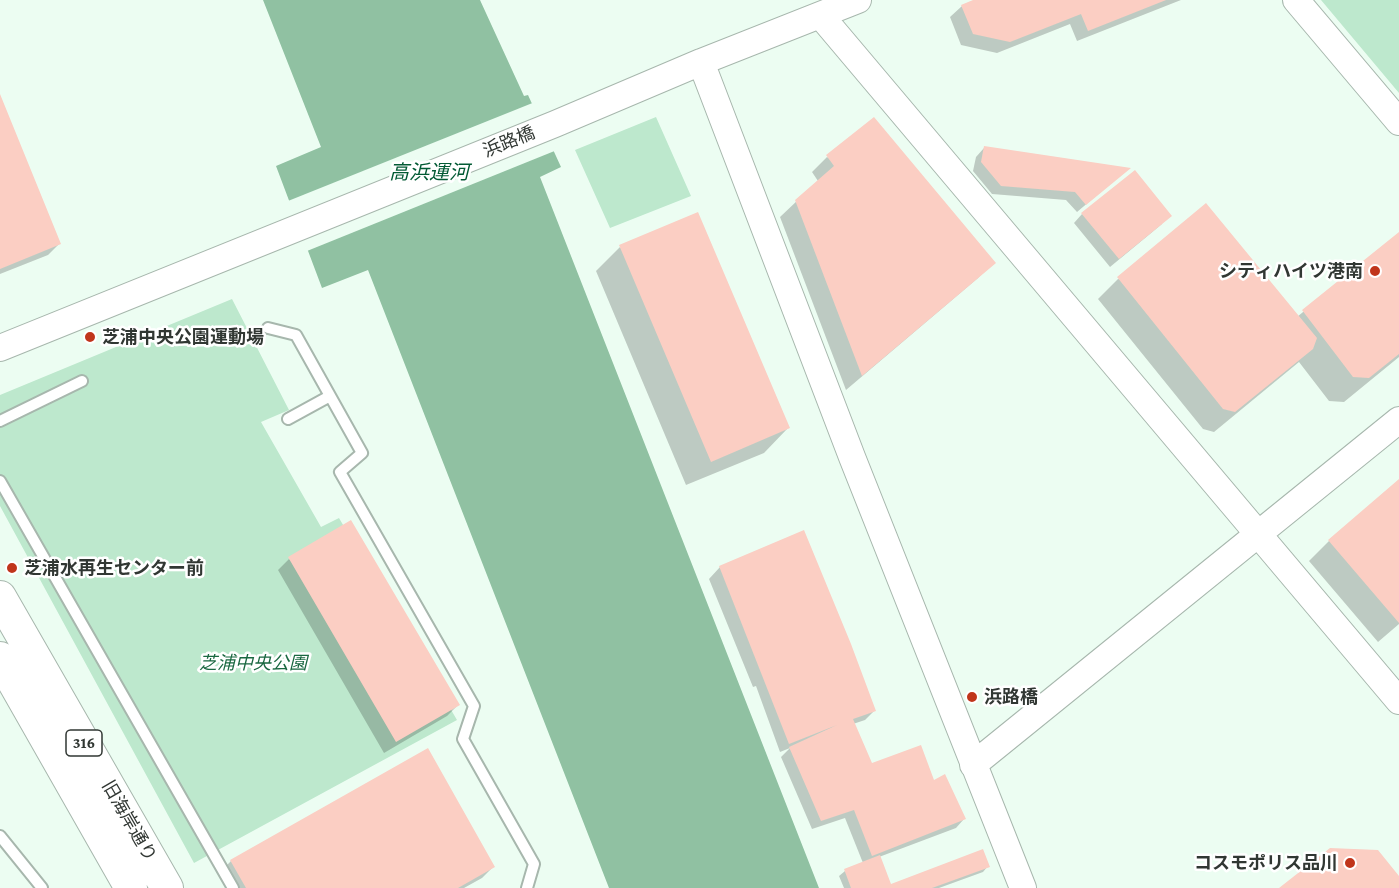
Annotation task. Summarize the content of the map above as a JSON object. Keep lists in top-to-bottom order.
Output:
{
  "streets": {
    "main road": ["316", "旧海岸通り"],
    "street": ["浜路橋"]
  },
  "water": ["高浜運河"],
  "parks": ["芝浦中央公園"],
  "places": [
    "シティハイツ港南",
    "芝浦中央公園運動場",
    "芝浦水再生センター前",
    "浜路橋",
    "コスモポリス品川"
  ]
}
